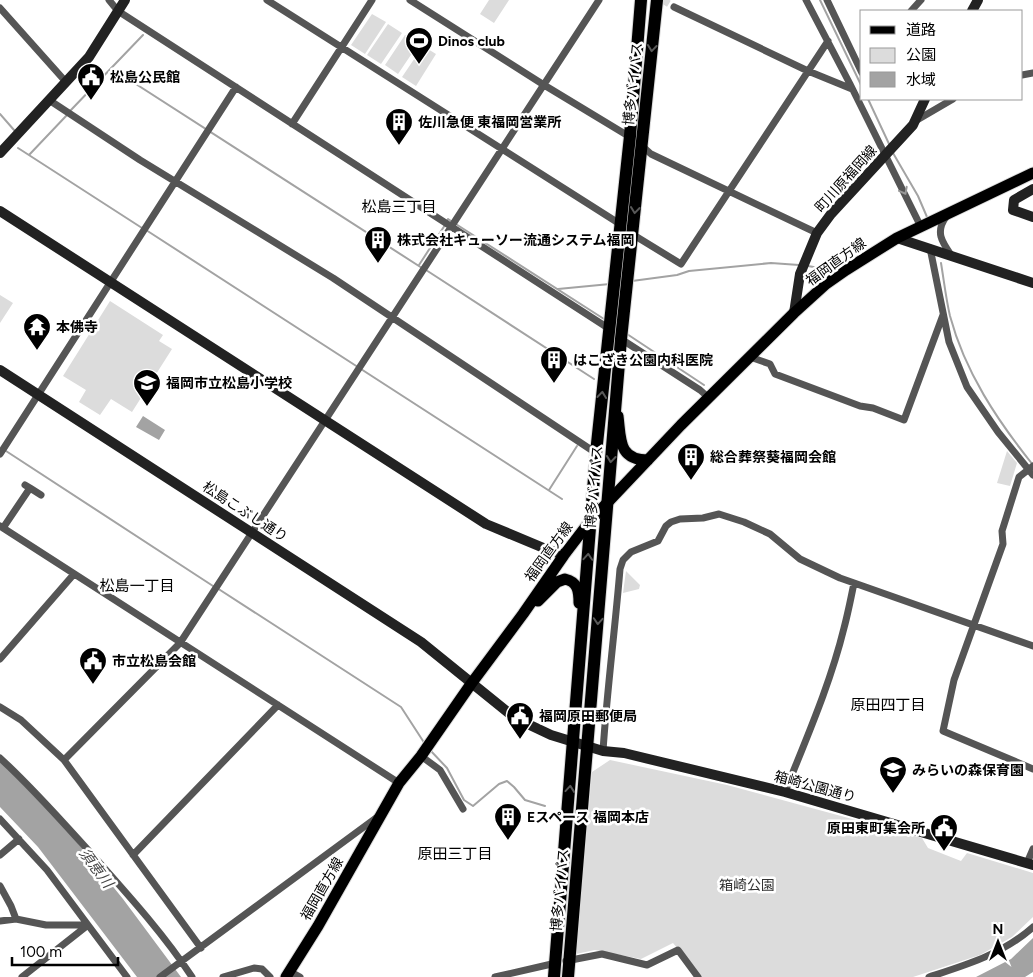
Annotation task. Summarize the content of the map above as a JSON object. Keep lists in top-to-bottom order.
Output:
{
  "streets": {
    "highway": ["博多バイパス"],
    "main road": ["福岡直方線"],
    "street": ["町川原福岡線", "松島こぶし通り", "箱崎公園通り"]
  },
  "crossings": [
    ["博多バイパス", "福岡直方線"],
    ["博多バイパス", "松島こぶし通り"],
    ["博多バイパス", "箱崎公園通り"],
    ["町川原福岡線", "福岡直方線"],
    ["福岡直方線", "松島こぶし通り"],
    ["松島こぶし通り", "箱崎公園通り"]
  ],
  "districts": [
    "松島三丁目",
    "松島一丁目",
    "原田四丁目",
    "原田三丁目"
  ],
  "water": ["須恵川"],
  "parks": ["箱崎公園"],
  "places": {
    "sports": ["Dinos club"],
    "public building": [
      "松島公民館",
      "市立松島会館",
      "福岡原田郵便局",
      "原田東町集会所"
    ],
    "building": [
      "佐川急便 東福岡営業所",
      "株式会社キューソー流通システム福岡",
      "はこざき公園内科医院",
      "総合葬祭葵福岡会館",
      "Eスペース 福岡本店"
    ],
    "temple": ["本佛寺"],
    "school or university": ["福岡市立松島小学校", "みらいの森保育園"]
  },
  "legend": ["道路", "公園", "水域"],
  "scale_bar": "100 m",
  "north": "top"
}
